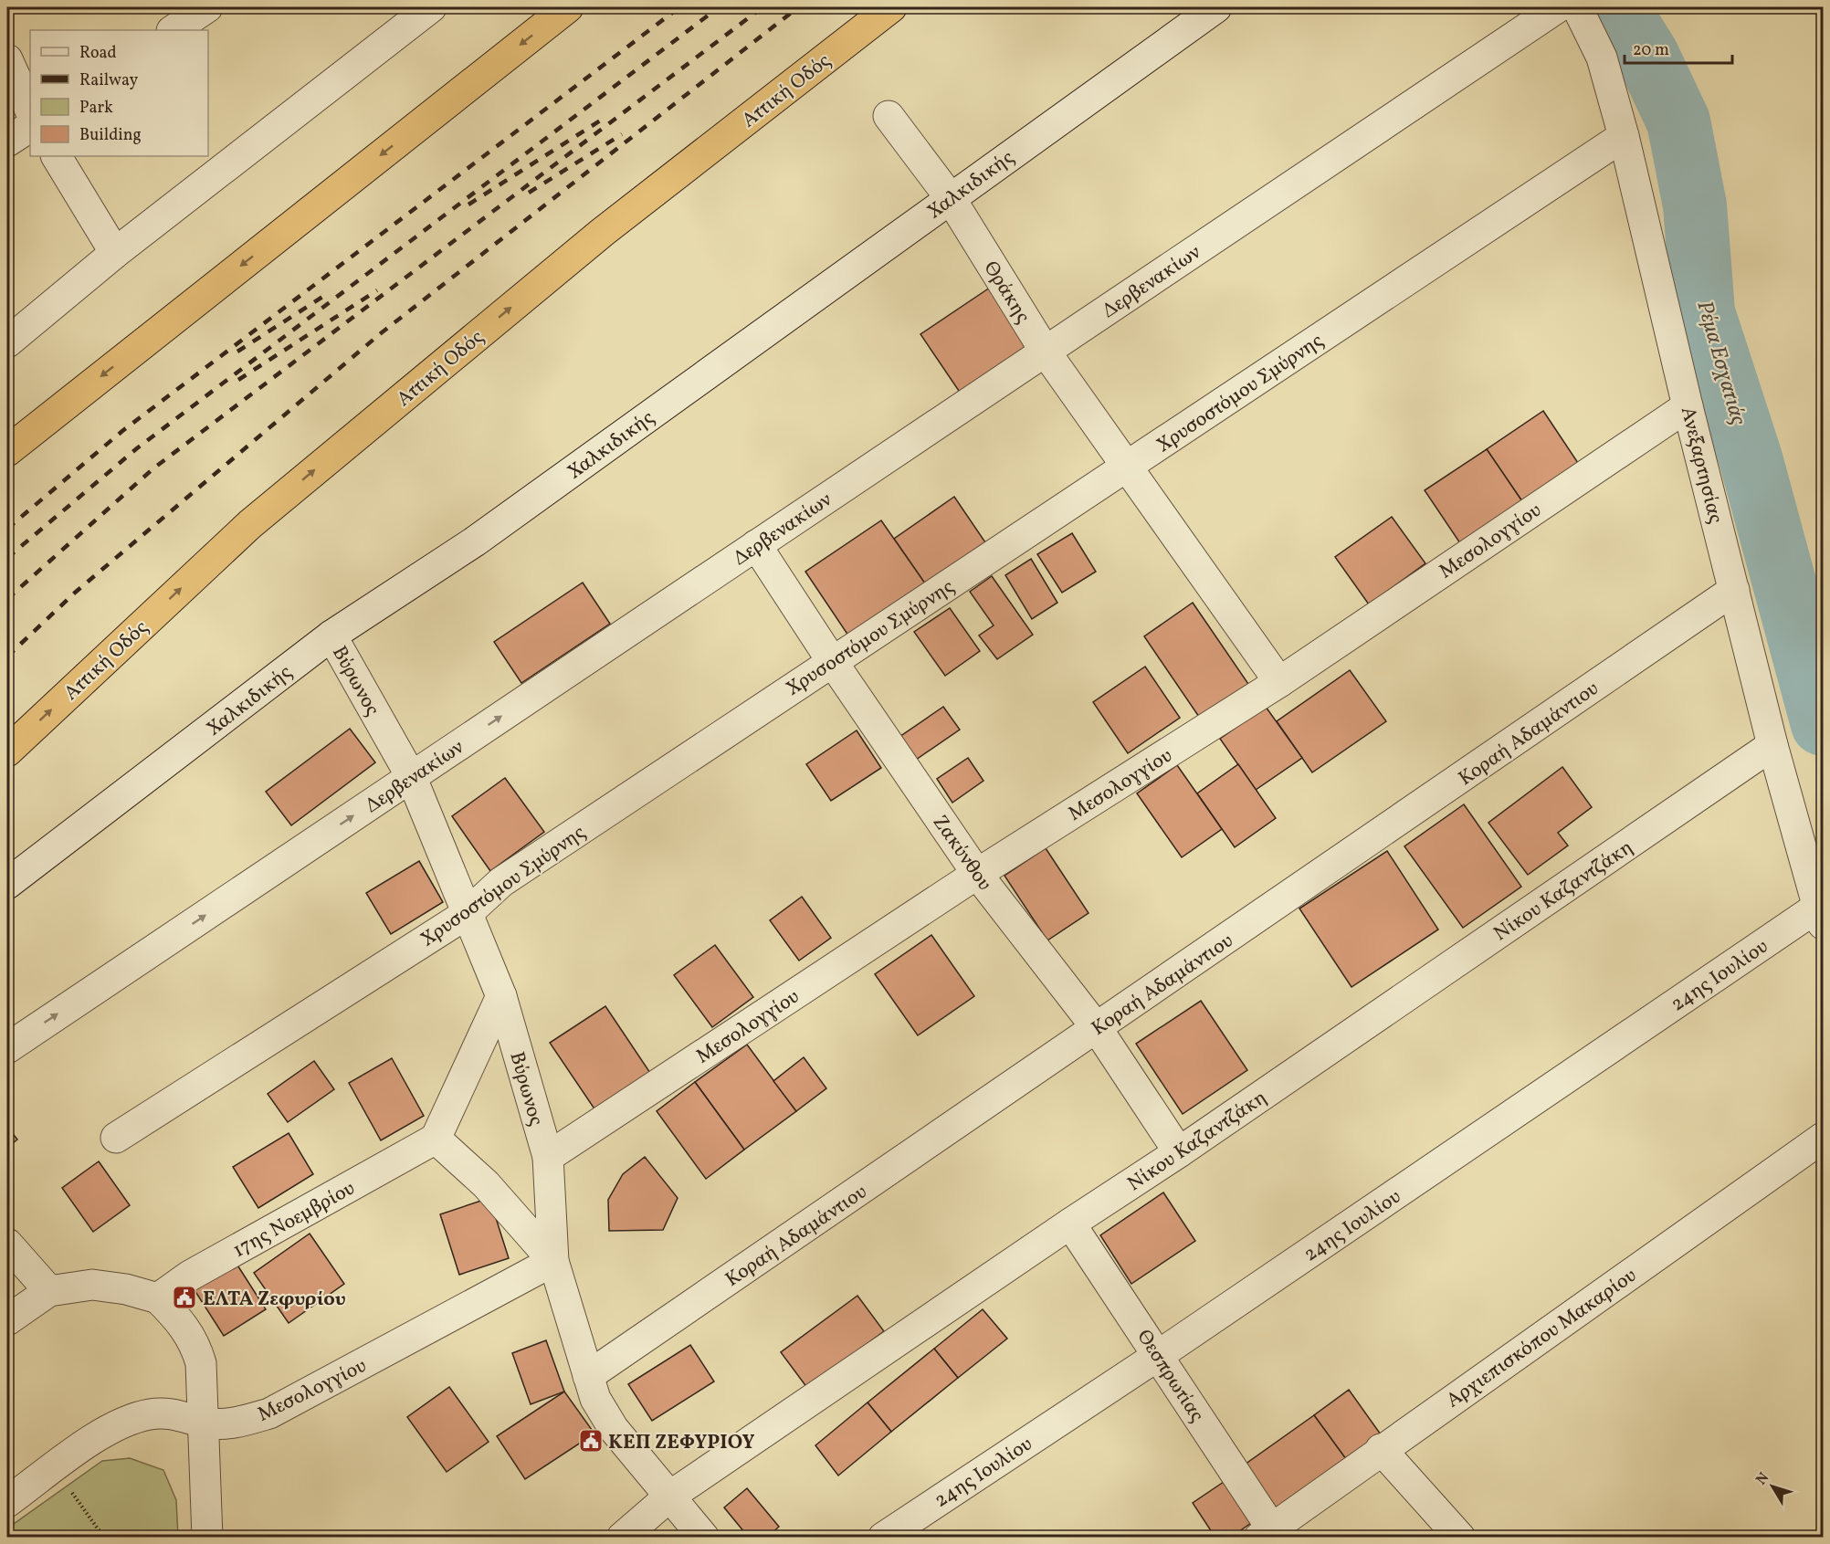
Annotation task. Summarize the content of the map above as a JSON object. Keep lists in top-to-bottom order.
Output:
{
  "streets": {
    "highway": ["Αττική Οδός"],
    "street": [
      "Χαλκιδικής",
      "Δερβενακίων",
      "Θράκης",
      "Χρυσοστόμου Σμύρνης",
      "Ανεξαρτησίας",
      "Μεσολογγίου",
      "Βύρωνος",
      "Κοραή Αδαμάντιου",
      "Ζακύνθου",
      "Νίκου Καζαντζάκη",
      "24ης Ιουλίου",
      "17ης Νοεμβρίου",
      "Αρχιεπισκόπου Μακαρίου",
      "Θεσπρωτίας"
    ]
  },
  "crossings": [
    ["Χαλκιδικής", "Θράκης"],
    ["Χαλκιδικής", "Βύρωνος"],
    ["Δερβενακίων", "Θράκης"],
    ["Δερβενακίων", "Βύρωνος"],
    ["Δερβενακίων", "Ζακύνθου"],
    ["Θράκης", "Χρυσοστόμου Σμύρνης"],
    ["Θράκης", "Μεσολογγίου"],
    ["Χρυσοστόμου Σμύρνης", "Ανεξαρτησίας"],
    ["Χρυσοστόμου Σμύρνης", "Βύρωνος"],
    ["Χρυσοστόμου Σμύρνης", "Ζακύνθου"],
    ["Ανεξαρτησίας", "Μεσολογγίου"],
    ["Ανεξαρτησίας", "Κοραή Αδαμάντιου"],
    ["Ανεξαρτησίας", "Νίκου Καζαντζάκη"],
    ["Ανεξαρτησίας", "24ης Ιουλίου"],
    ["Μεσολογγίου", "Βύρωνος"],
    ["Μεσολογγίου", "Ζακύνθου"],
    ["Βύρωνος", "Κοραή Αδαμάντιου"],
    ["Βύρωνος", "Νίκου Καζαντζάκη"],
    ["Κοραή Αδαμάντιου", "Ζακύνθου"],
    ["Ζακύνθου", "Νίκου Καζαντζάκη"],
    ["Νίκου Καζαντζάκη", "Θεσπρωτίας"],
    ["24ης Ιουλίου", "Θεσπρωτίας"],
    ["Αρχιεπισκόπου Μακαρίου", "Θεσπρωτίας"]
  ],
  "one_way": ["Δερβενακίων"],
  "water": ["Ρέμα Εσχατιάς"],
  "places": {
    "public building": ["ΕΛΤΑ Ζεφυρίου", "ΚΕΠ ΖΕΦΥΡΙΟΥ"]
  },
  "legend": [
    "Road",
    "Railway",
    "Park",
    "Building"
  ],
  "scale_bar": "20 m",
  "north": "top left"
}
